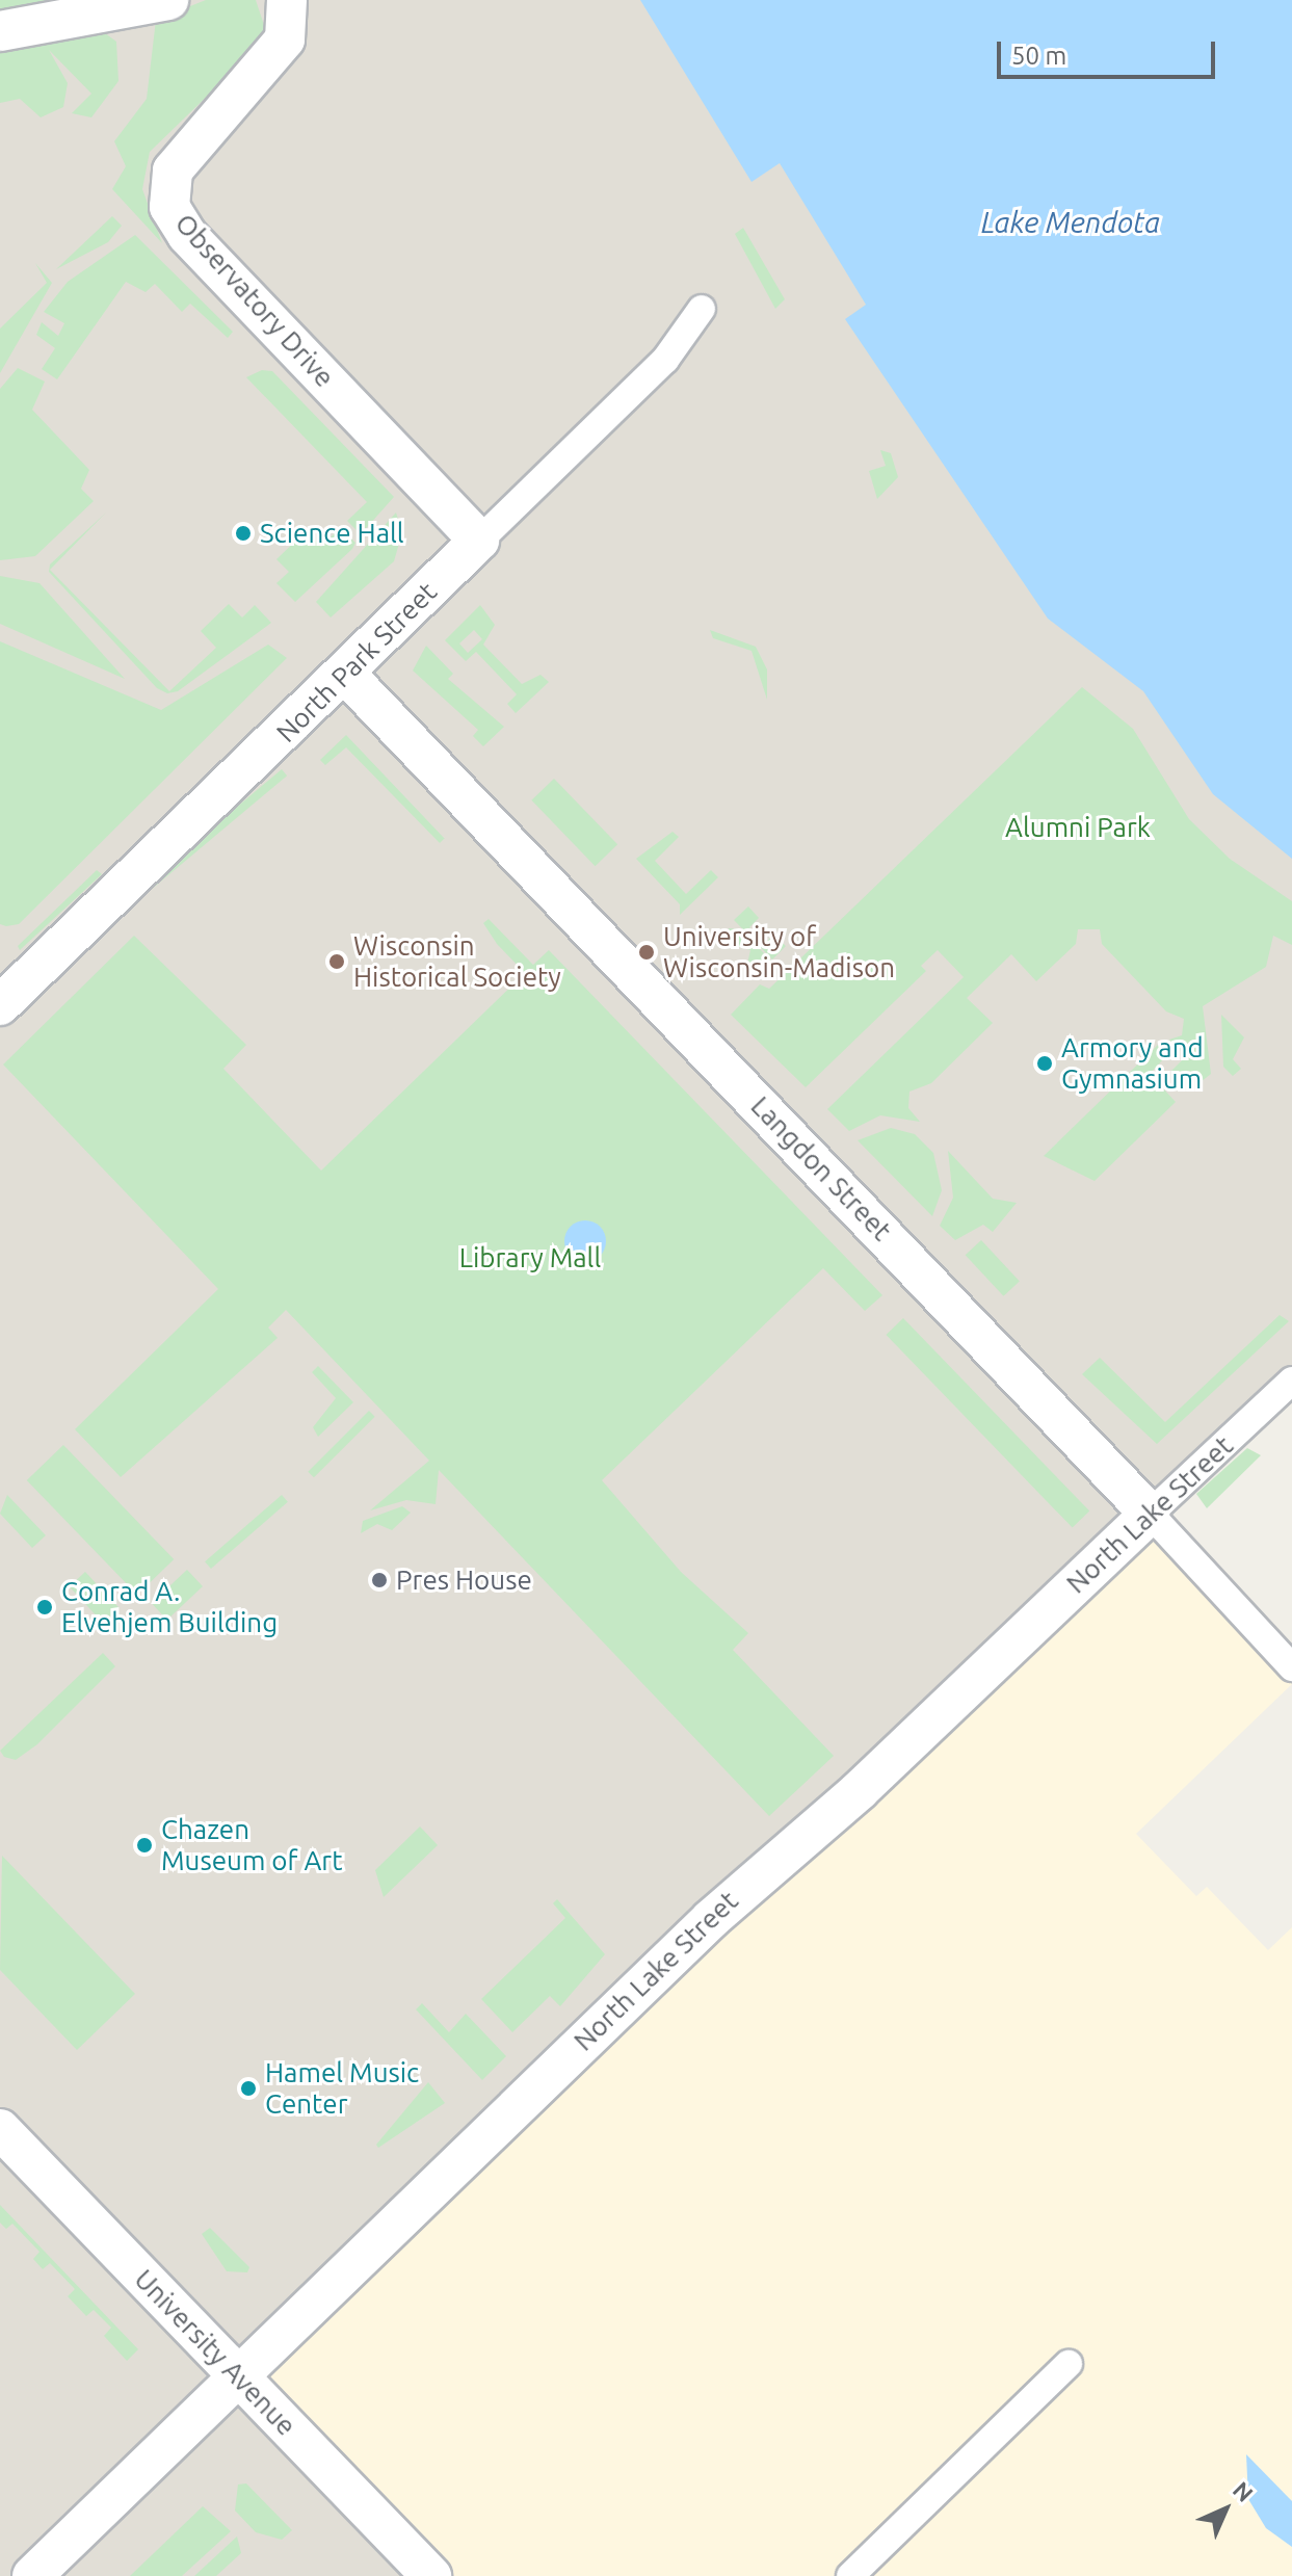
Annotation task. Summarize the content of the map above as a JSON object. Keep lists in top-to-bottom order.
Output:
{
  "streets": {
    "street": [
      "Observatory Drive",
      "North Park Street",
      "Langdon Street",
      "North Lake Street",
      "University Avenue"
    ]
  },
  "crossings": [
    ["Observatory Drive", "North Park Street"],
    ["North Park Street", "Langdon Street"],
    ["Langdon Street", "North Lake Street"],
    ["North Lake Street", "University Avenue"]
  ],
  "water": ["Lake Mendota"],
  "parks": ["Alumni Park", "Library Mall"],
  "places": [
    "Science Hall",
    "University of Wisconsin-Madison",
    "Wisconsin Historical Society",
    "Armory and Gymnasium",
    "Pres House",
    "Conrad A. Elvehjem Building",
    "Chazen Museum of Art",
    "Hamel Music Center"
  ],
  "scale_bar": "50 m",
  "north": "top right"
}
